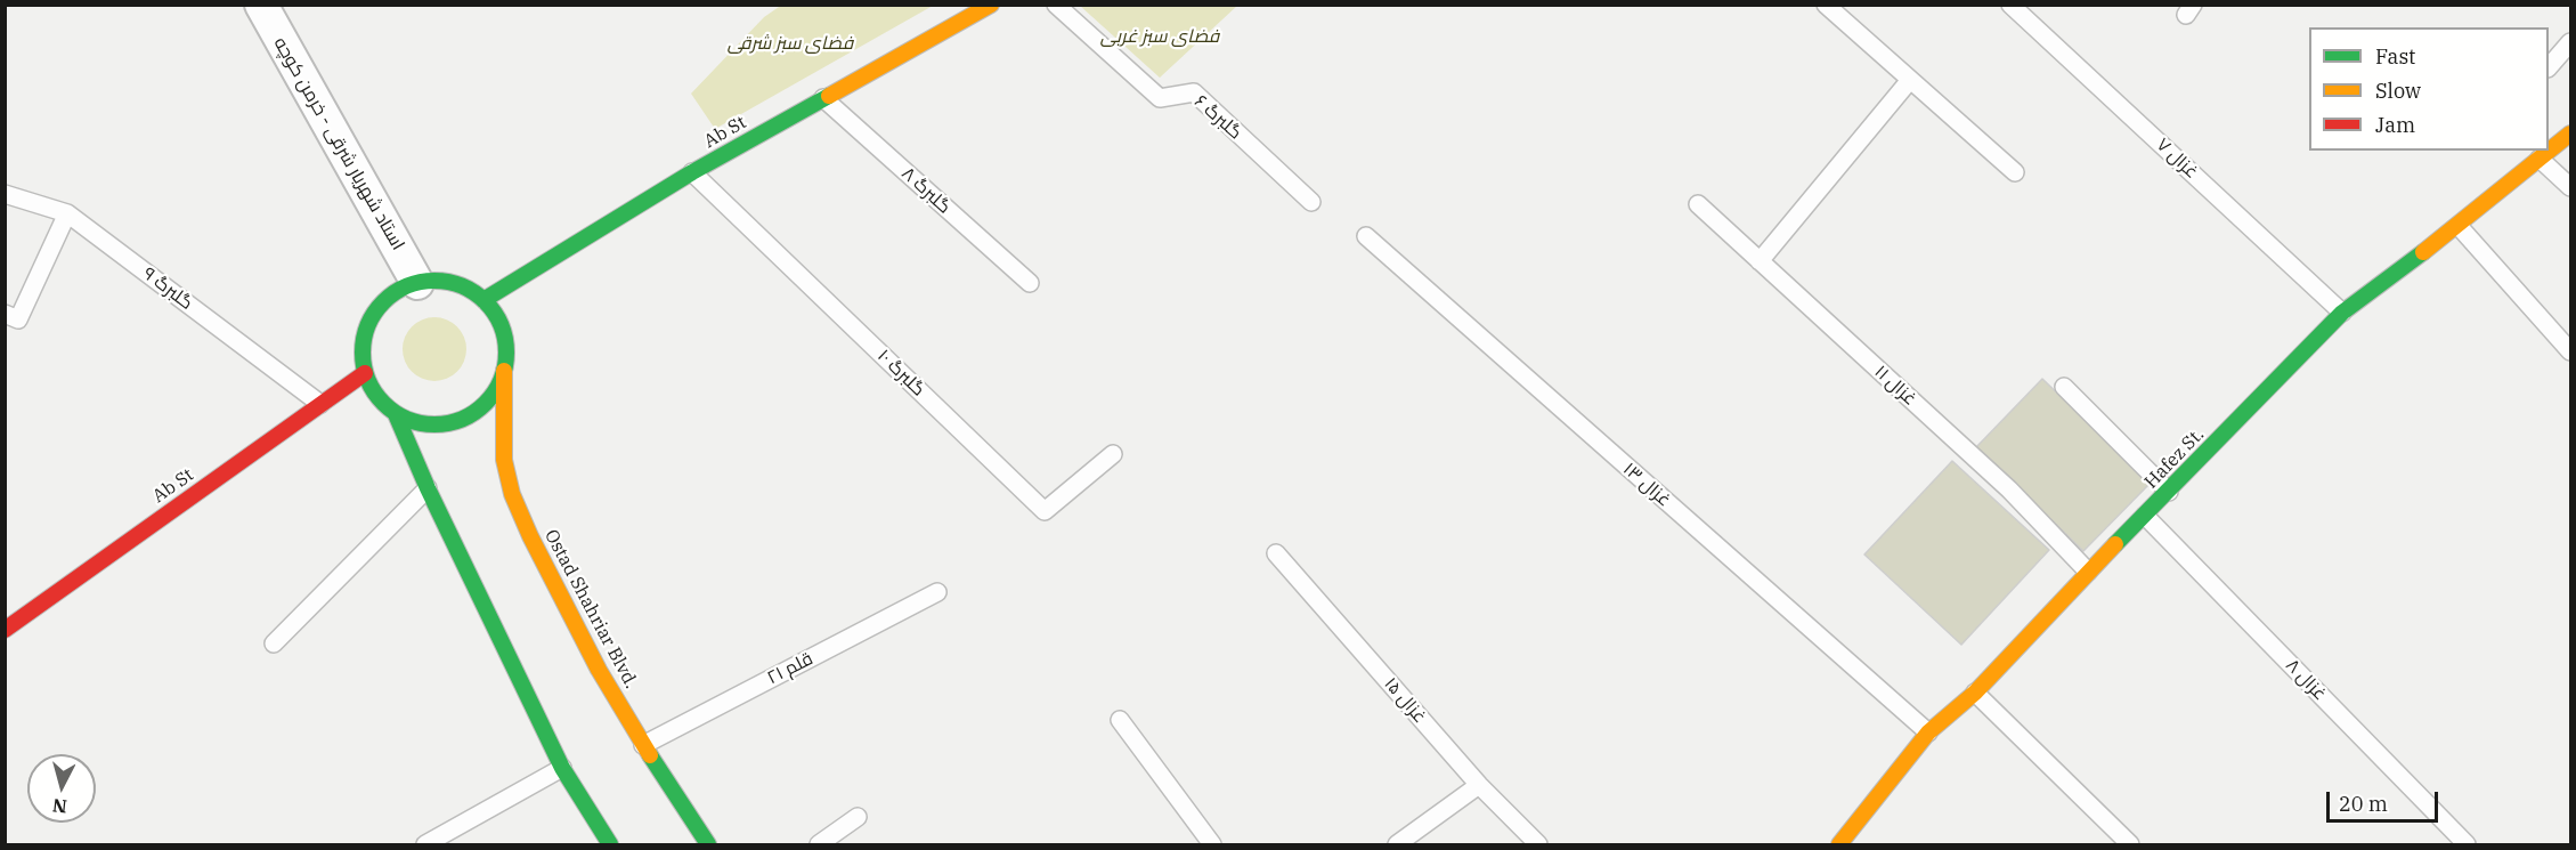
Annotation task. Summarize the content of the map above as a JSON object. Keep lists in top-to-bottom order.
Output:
{
  "streets": {
    "main road": ["Ab St", "Hafez St.", "Ostad Shahriar Blvd."],
    "street": ["استاد شهریار شرقی - خرمن کوچه"],
    "lane": [
      "گلبرگ ۶",
      "غزال ۷",
      "گلبرگ ۸",
      "گلبرگ ۹",
      "گلبرگ ۱۰",
      "غزال ۱۱",
      "غزال ۱۳",
      "قلم ۲۱",
      "غزال ۸",
      "غزال ۱۵"
    ]
  },
  "crossings": [
    ["Ab St", "استاد شهریار شرقی - خرمن کوچه"],
    ["Ab St", "گلبرگ ۸"],
    ["Ab St", "گلبرگ ۹"],
    ["Ab St", "گلبرگ ۱۰"],
    ["Ab St", "Ostad Shahriar Blvd."],
    ["استاد شهریار شرقی - خرمن کوچه", "Ostad Shahriar Blvd."],
    ["غزال ۷", "Hafez St."],
    ["غزال ۱۱", "Hafez St."],
    ["Hafez St.", "غزال ۱۳"],
    ["Hafez St.", "غزال ۸"],
    ["Ostad Shahriar Blvd.", "قلم ۲۱"]
  ],
  "parks": ["فضای سبز غربی", "فضای سبز شرقی"],
  "legend": ["Fast", "Slow", "Jam"],
  "scale_bar": "20 m",
  "north": "bottom"
}
